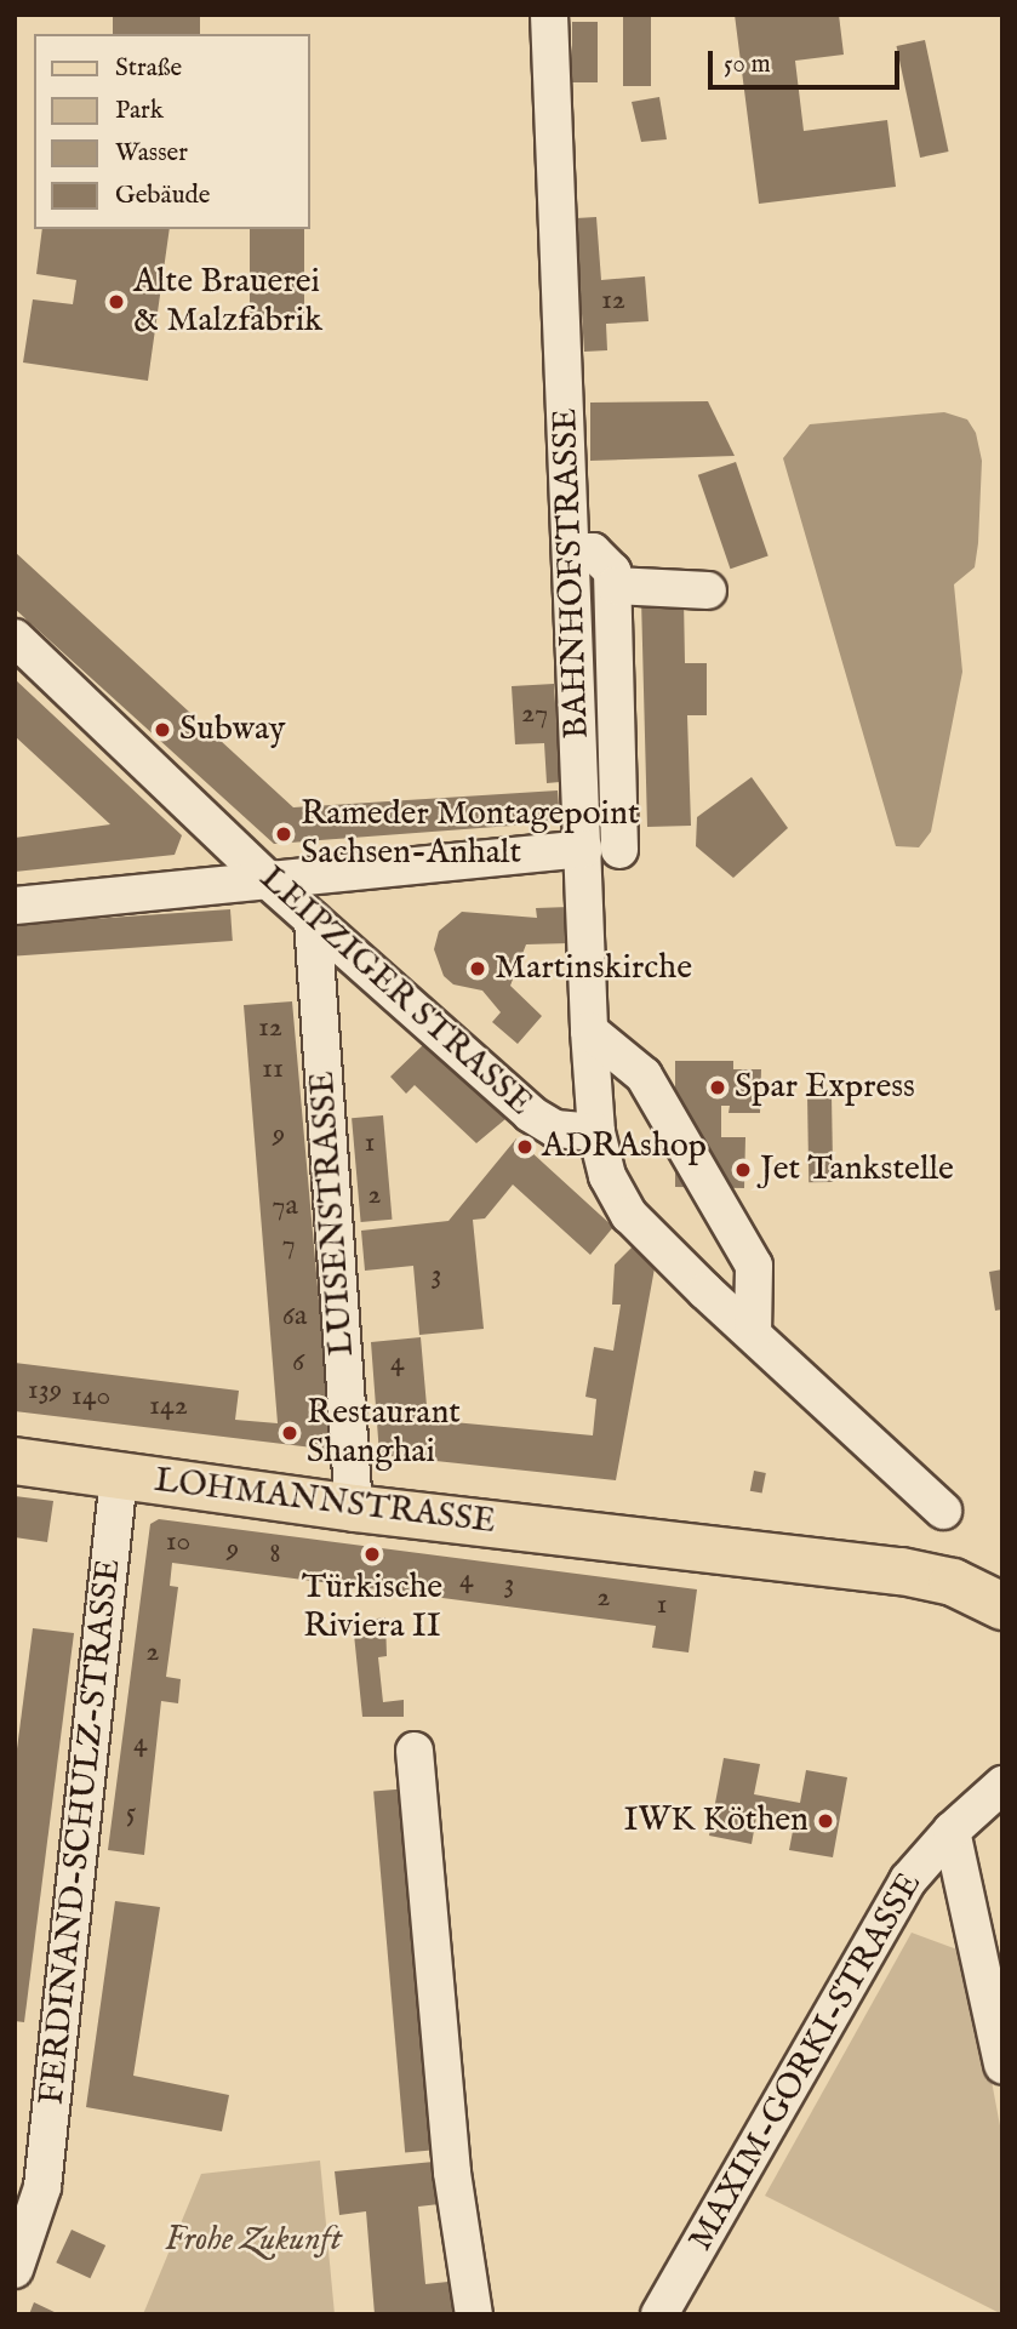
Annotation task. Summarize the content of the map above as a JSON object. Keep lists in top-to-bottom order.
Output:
{
  "streets": {
    "main road": ["LOHMANNSTRASSE"],
    "street": [
      "BAHNHOFSTRASSE",
      "LEIPZIGER STRASSE",
      "LUISENSTRASSE",
      "FERDINAND-SCHULZ-STRASSE",
      "MAXIM-GORKI-STRASSE"
    ]
  },
  "crossings": [
    ["BAHNHOFSTRASSE", "LEIPZIGER STRASSE"],
    ["LEIPZIGER STRASSE", "LUISENSTRASSE"],
    ["LUISENSTRASSE", "LOHMANNSTRASSE"],
    ["LOHMANNSTRASSE", "FERDINAND-SCHULZ-STRASSE"]
  ],
  "parks": ["Frohe Zukunft"],
  "places": [
    "Alte Brauerei & Malzfabrik",
    "Subway",
    "Rameder Montagepoint Sachsen-Anhalt",
    "Martinskirche",
    "Spar Express",
    "ADRAshop",
    "Jet Tankstelle",
    "Restaurant Shanghai",
    "Türkische Riviera II",
    "IWK Köthen"
  ],
  "house_numbers": [
    "12",
    "27",
    "12",
    "11",
    "9",
    "1",
    "2",
    "7a",
    "7",
    "3",
    "6a",
    "6",
    "4",
    "139",
    "140",
    "142",
    "10",
    "9",
    "8",
    "4",
    "3",
    "2",
    "1",
    "2",
    "4",
    "5"
  ],
  "legend": [
    "Straße",
    "Park",
    "Wasser",
    "Gebäude"
  ],
  "scale_bar": "50 m"
}
